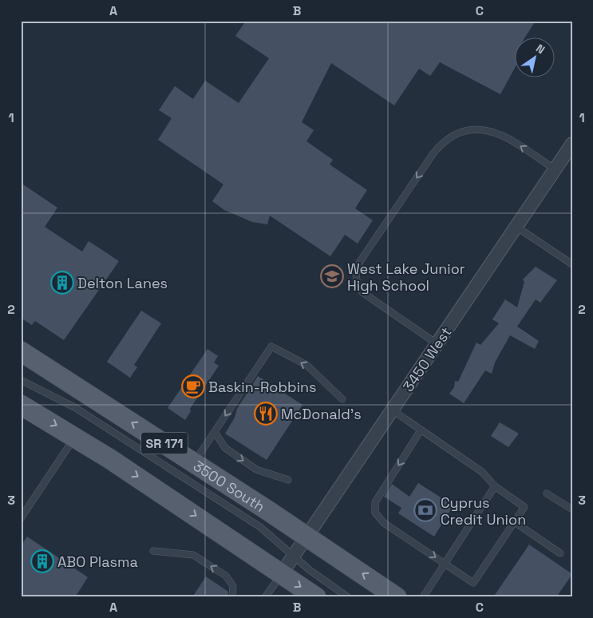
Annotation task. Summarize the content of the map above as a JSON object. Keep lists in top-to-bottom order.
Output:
{
  "streets": {
    "main road": ["SR 171", "3500 South"],
    "street": ["3450 West"]
  },
  "crossings": [
    ["3450 West", "3500 South"]
  ],
  "places": {
    "school or university": ["West Lake Junior High School"],
    "building": ["Delton Lanes", "ABO Plasma"],
    "cafe": ["Baskin-Robbins"],
    "restaurant": ["McDonald's"],
    "bank": ["Cyprus Credit Union"]
  },
  "north": "top right",
  "grid": {
    "columns": ["A", "B", "C"],
    "rows": ["1", "2", "3"]
  }
}
